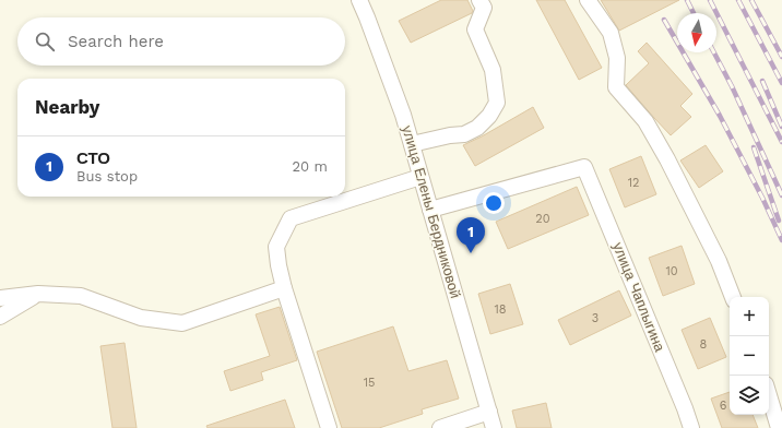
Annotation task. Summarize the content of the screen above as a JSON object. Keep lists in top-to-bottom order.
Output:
{
  "streets": {
    "street": ["улица Елены Бердниковой", "улица Чаплыгина"]
  },
  "crossings": [
    ["улица Елены Бердниковой", "улица Чаплыгина"]
  ],
  "house_numbers": [
    "12",
    "20",
    "10",
    "18",
    "3",
    "8",
    "15",
    "6"
  ],
  "north": "bottom",
  "page": {
    "search": "Search here",
    "heading": "Nearby",
    "list": [
      {
        "mark": "1",
        "name": "СТО",
        "note": "Bus stop",
        "value": "20 m"
      }
    ],
    "pins": "1",
    "map_buttons": ["+", "−"]
  }
}
